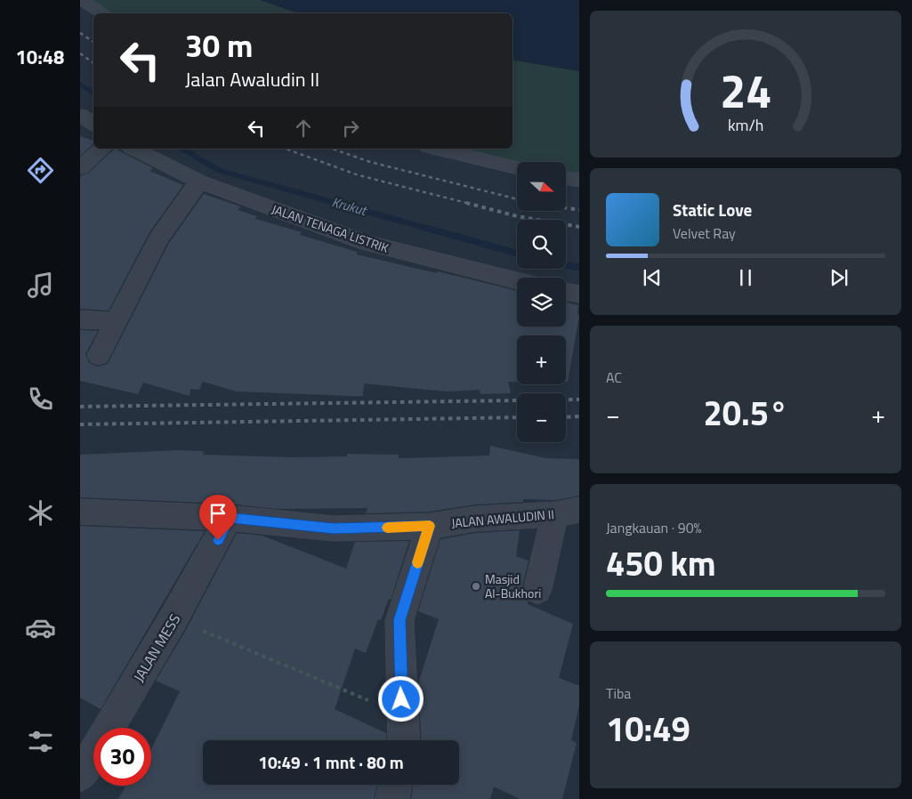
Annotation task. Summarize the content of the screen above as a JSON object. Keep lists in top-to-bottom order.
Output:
{
  "streets": {
    "street": ["JALAN TENAGA LISTRIK", "JALAN AWALUDIN II", "JALAN MESS"]
  },
  "crossings": [
    ["JALAN AWALUDIN II", "JALAN MESS"]
  ],
  "water": ["Krukut"],
  "places": ["Masjid Al-Bukhori"],
  "north": "right",
  "page": {
    "tabs": "10:48",
    "turn": ["30 m", "Jalan Awaludin II"],
    "map_buttons": ["+", "−"],
    "song": ["Static Love", "Velvet Ray"],
    "tile": [
      "AC",
      ["Jangkauan · 90%", "450 km"],
      ["Tiba", "10:49"]
    ],
    "heat": ["−", "20.5°", "+"],
    "limit": "30",
    "trip": "10:49 · 1 mnt · 80 m",
    "gauge": ["24", "km/h"]
  }
}
